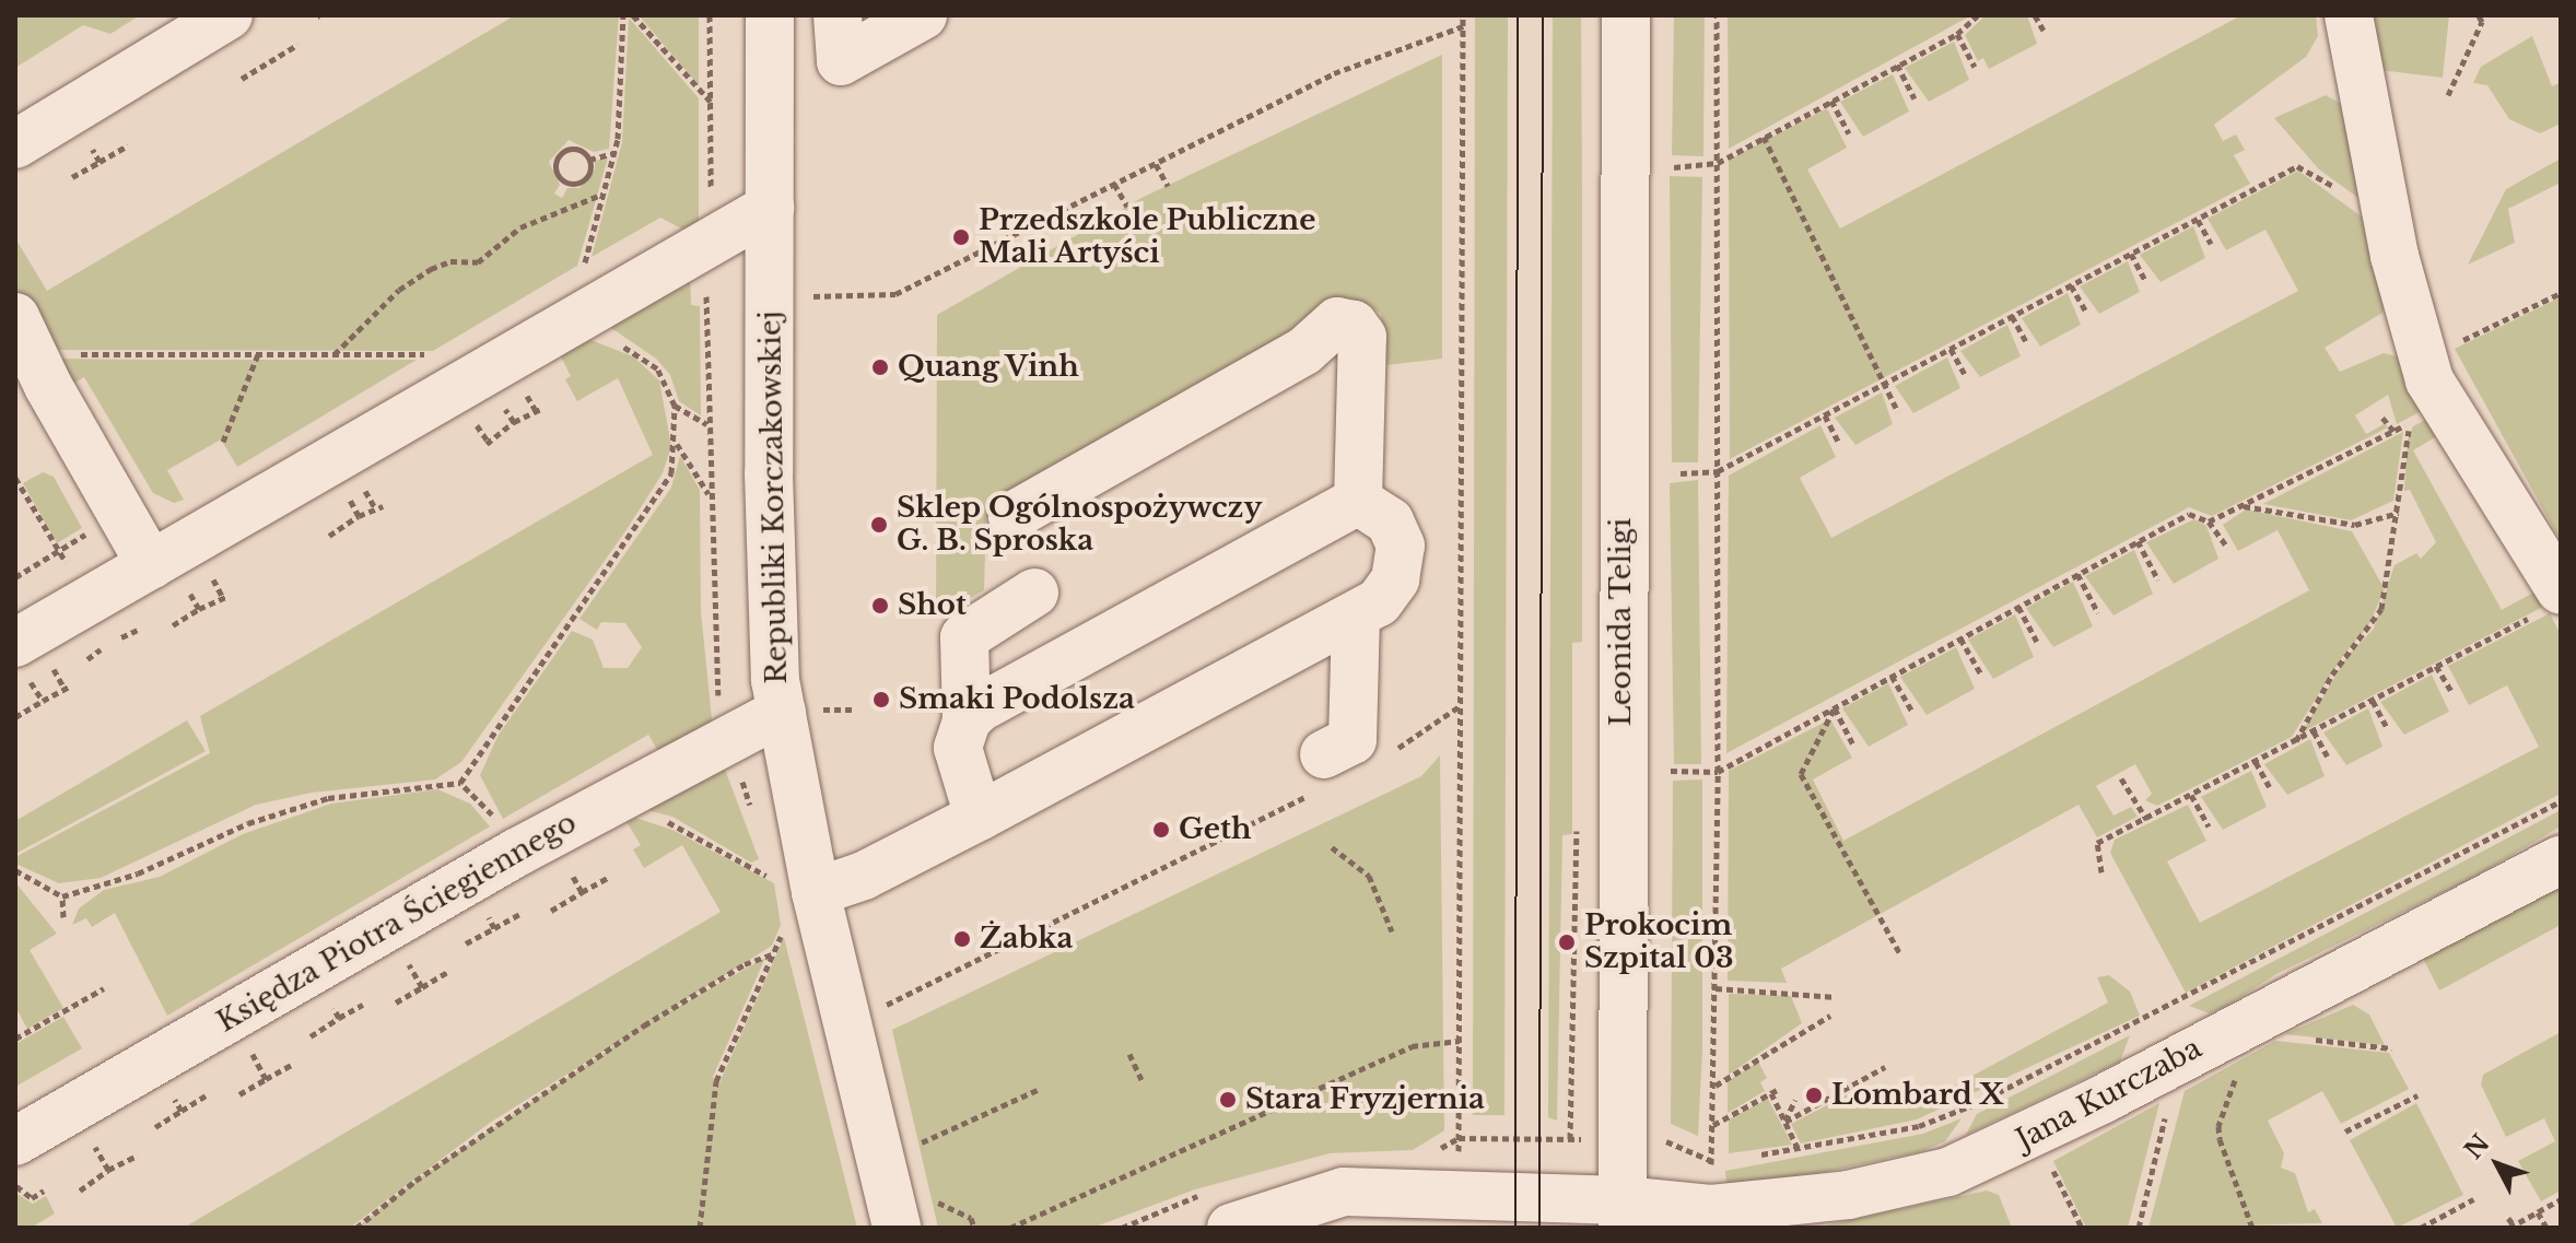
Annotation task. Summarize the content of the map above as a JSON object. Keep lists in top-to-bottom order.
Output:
{
  "streets": {
    "street": [
      "Republiki Korczakowskiej",
      "Leonida Teligi",
      "Księdza Piotra Ściegiennego",
      "Jana Kurczaba"
    ]
  },
  "crossings": [
    ["Republiki Korczakowskiej", "Księdza Piotra Ściegiennego"],
    ["Leonida Teligi", "Jana Kurczaba"]
  ],
  "places": [
    "Przedszkole Publiczne Mali Artyści",
    "Quang Vinh",
    "Sklep Ogólnospożywczy G. B. Sproska",
    "Shot",
    "Smaki Podolsza",
    "Geth",
    "Żabka",
    "Prokocim Szpital 03",
    "Lombard X",
    "Stara Fryzjernia"
  ],
  "north": "top left"
}
